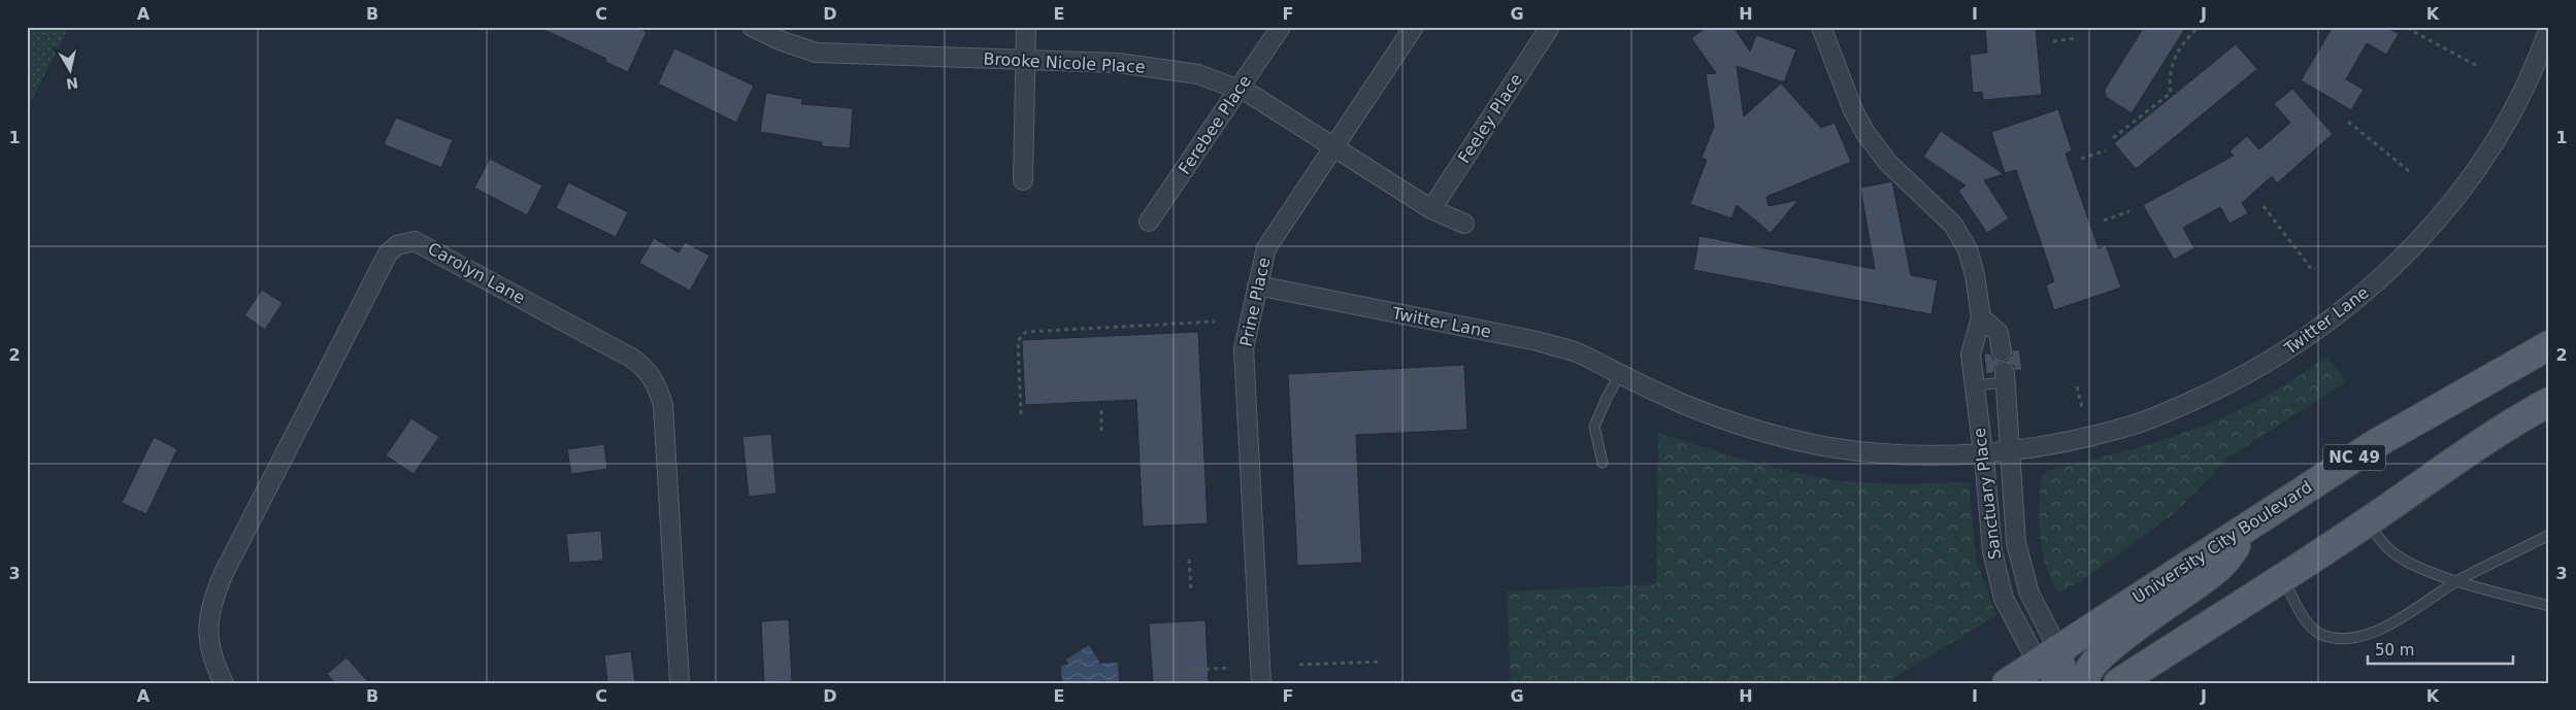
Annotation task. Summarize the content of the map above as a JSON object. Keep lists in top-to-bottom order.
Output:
{
  "streets": {
    "main road": ["NC 49", "University City Boulevard"],
    "street": [
      "Brooke Nicole Place",
      "Feeley Place",
      "Ferebee Place",
      "Carolyn Lane",
      "Prine Place",
      "Twitter Lane",
      "Sanctuary Place"
    ]
  },
  "crossings": [
    ["Brooke Nicole Place", "Feeley Place"],
    ["Brooke Nicole Place", "Ferebee Place"],
    ["Brooke Nicole Place", "Prine Place"],
    ["Prine Place", "Twitter Lane"],
    ["Twitter Lane", "Sanctuary Place"],
    ["Sanctuary Place", "University City Boulevard"]
  ],
  "scale_bar": "50 m",
  "north": "bottom",
  "grid": {
    "columns": [
      "A",
      "B",
      "C",
      "D",
      "E",
      "F",
      "G",
      "H",
      "I",
      "J",
      "K"
    ],
    "rows": ["1", "2", "3"]
  }
}
